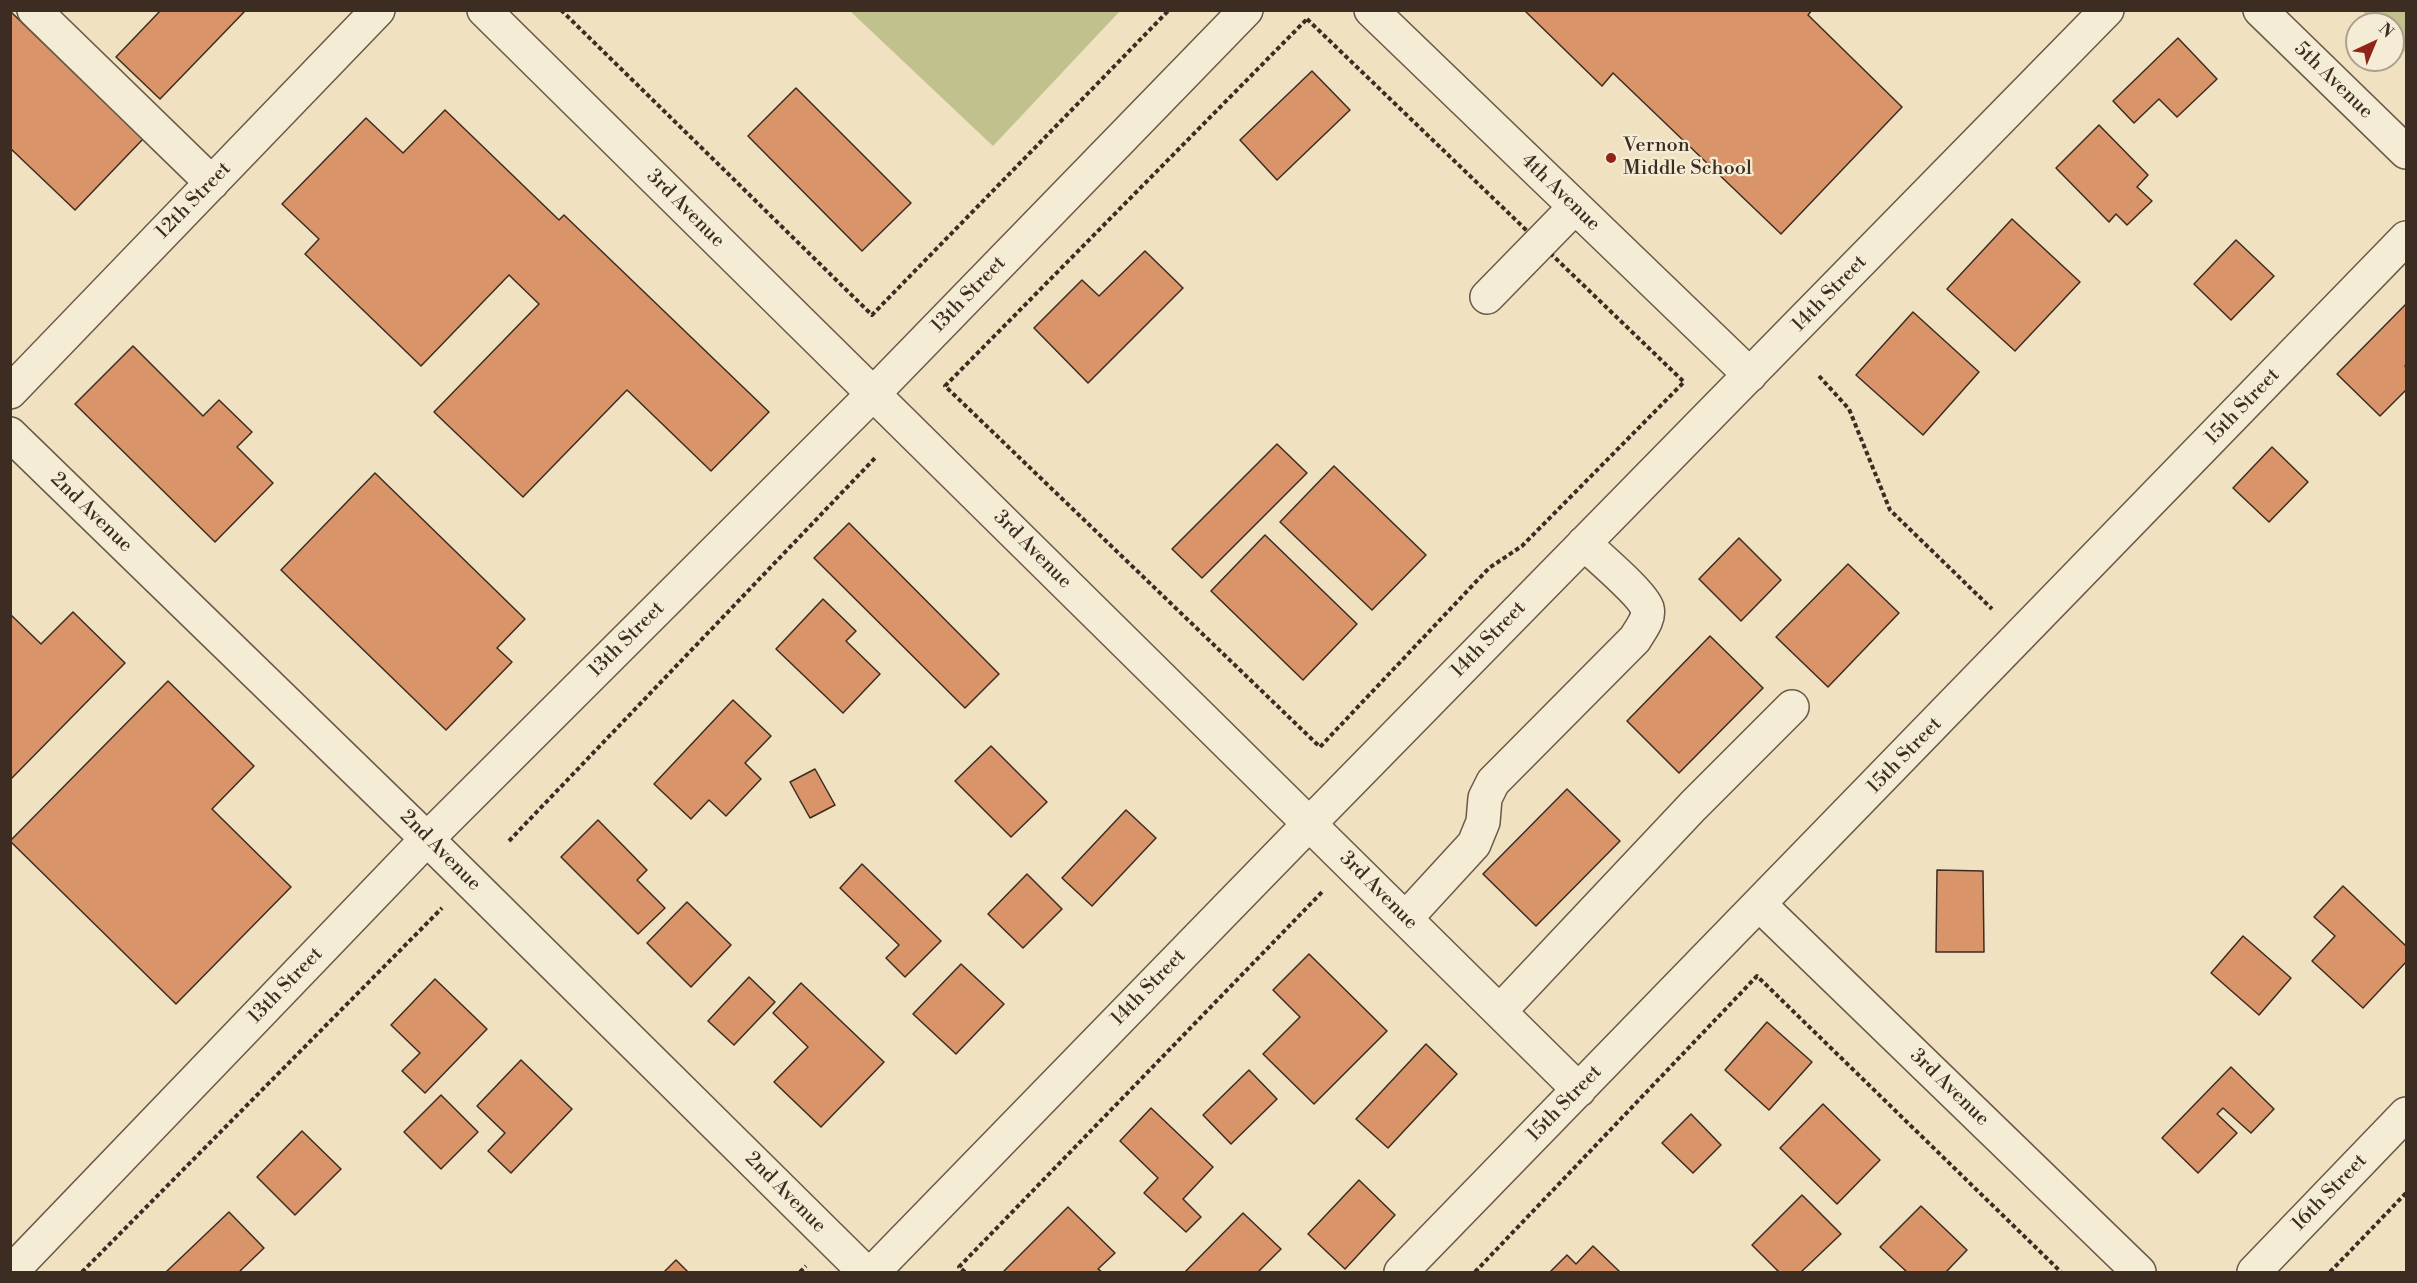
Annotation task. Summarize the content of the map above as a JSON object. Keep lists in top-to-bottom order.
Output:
{
  "streets": {
    "street": [
      "5th Avenue",
      "4th Avenue",
      "12th Street",
      "3rd Avenue",
      "14th Street",
      "13th Street",
      "15th Street",
      "2nd Avenue",
      "16th Street"
    ]
  },
  "crossings": [
    ["4th Avenue", "14th Street"],
    ["3rd Avenue", "14th Street"],
    ["3rd Avenue", "13th Street"],
    ["3rd Avenue", "15th Street"],
    ["13th Street", "2nd Avenue"]
  ],
  "places": ["Vernon Middle School"],
  "north": "top right"
}
